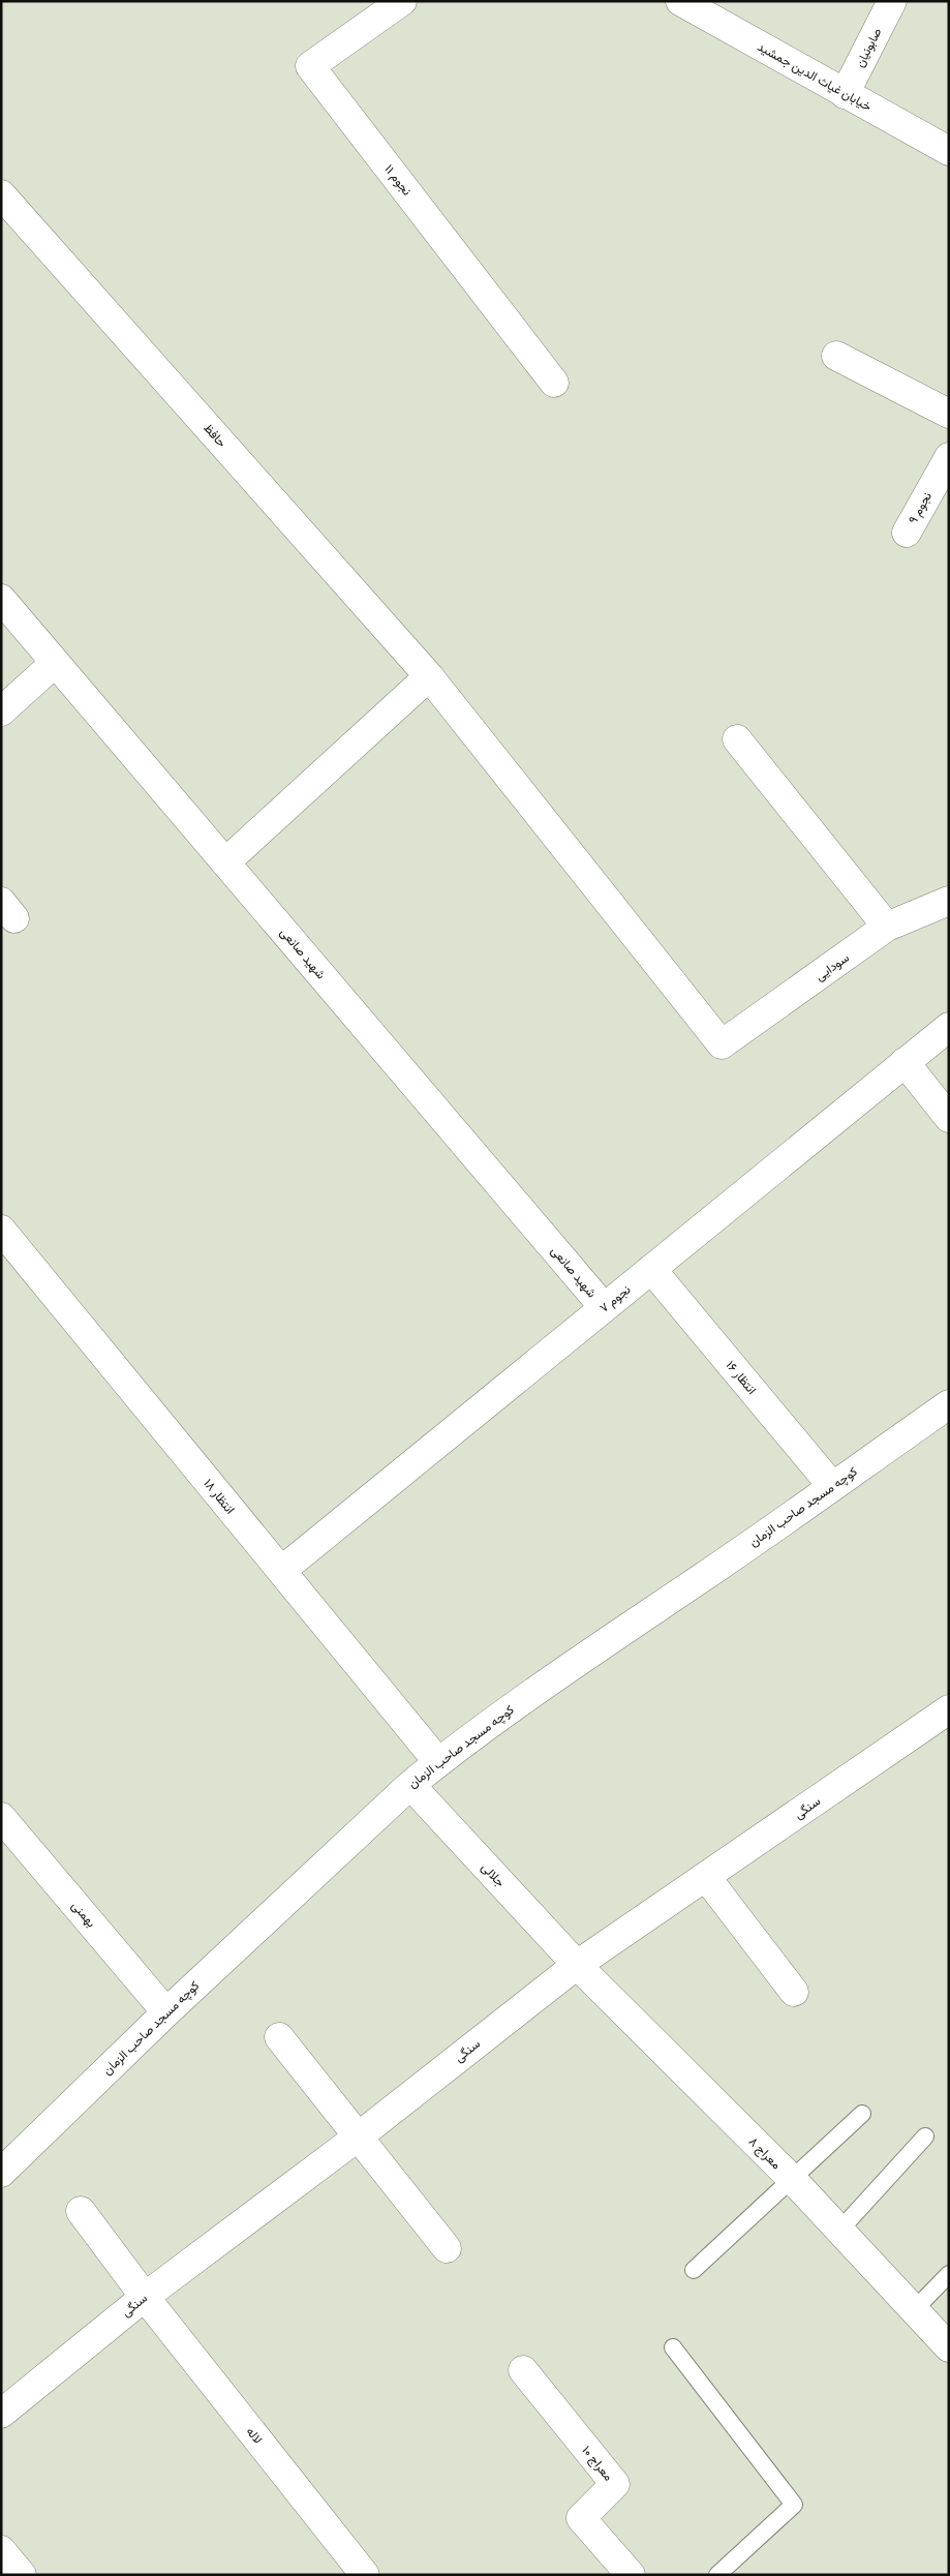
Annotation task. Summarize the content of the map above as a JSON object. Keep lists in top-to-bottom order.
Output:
{
  "streets": {
    "street": [
      "صابونیان",
      "خیابان غیاث الدین جمشید",
      "نجوم ۱۱",
      "حافظ",
      "نجوم ۹",
      "شهید صانعی",
      "سودایی",
      "نجوم ۷",
      "انتظار ۱۶",
      "انتظار ۱۸",
      "کوچه مسجد صاحب الزمان",
      "سنگی",
      "جلالی",
      "بهمنی",
      "معراج ۸",
      "لاله",
      "معراج ۱۰"
    ]
  },
  "crossings": [
    ["صابونیان", "خیابان غیاث الدین جمشید"],
    ["حافظ", "سودایی"],
    ["شهید صانعی", "نجوم ۷"],
    ["نجوم ۷", "انتظار ۱۶"],
    ["نجوم ۷", "انتظار ۱۸"],
    ["انتظار ۱۶", "کوچه مسجد صاحب الزمان"],
    ["انتظار ۱۸", "کوچه مسجد صاحب الزمان"],
    ["کوچه مسجد صاحب الزمان", "جلالی"],
    ["کوچه مسجد صاحب الزمان", "بهمنی"],
    ["سنگی", "جلالی"],
    ["سنگی", "معراج ۸"],
    ["سنگی", "لاله"],
    ["جلالی", "معراج ۸"]
  ]
}
